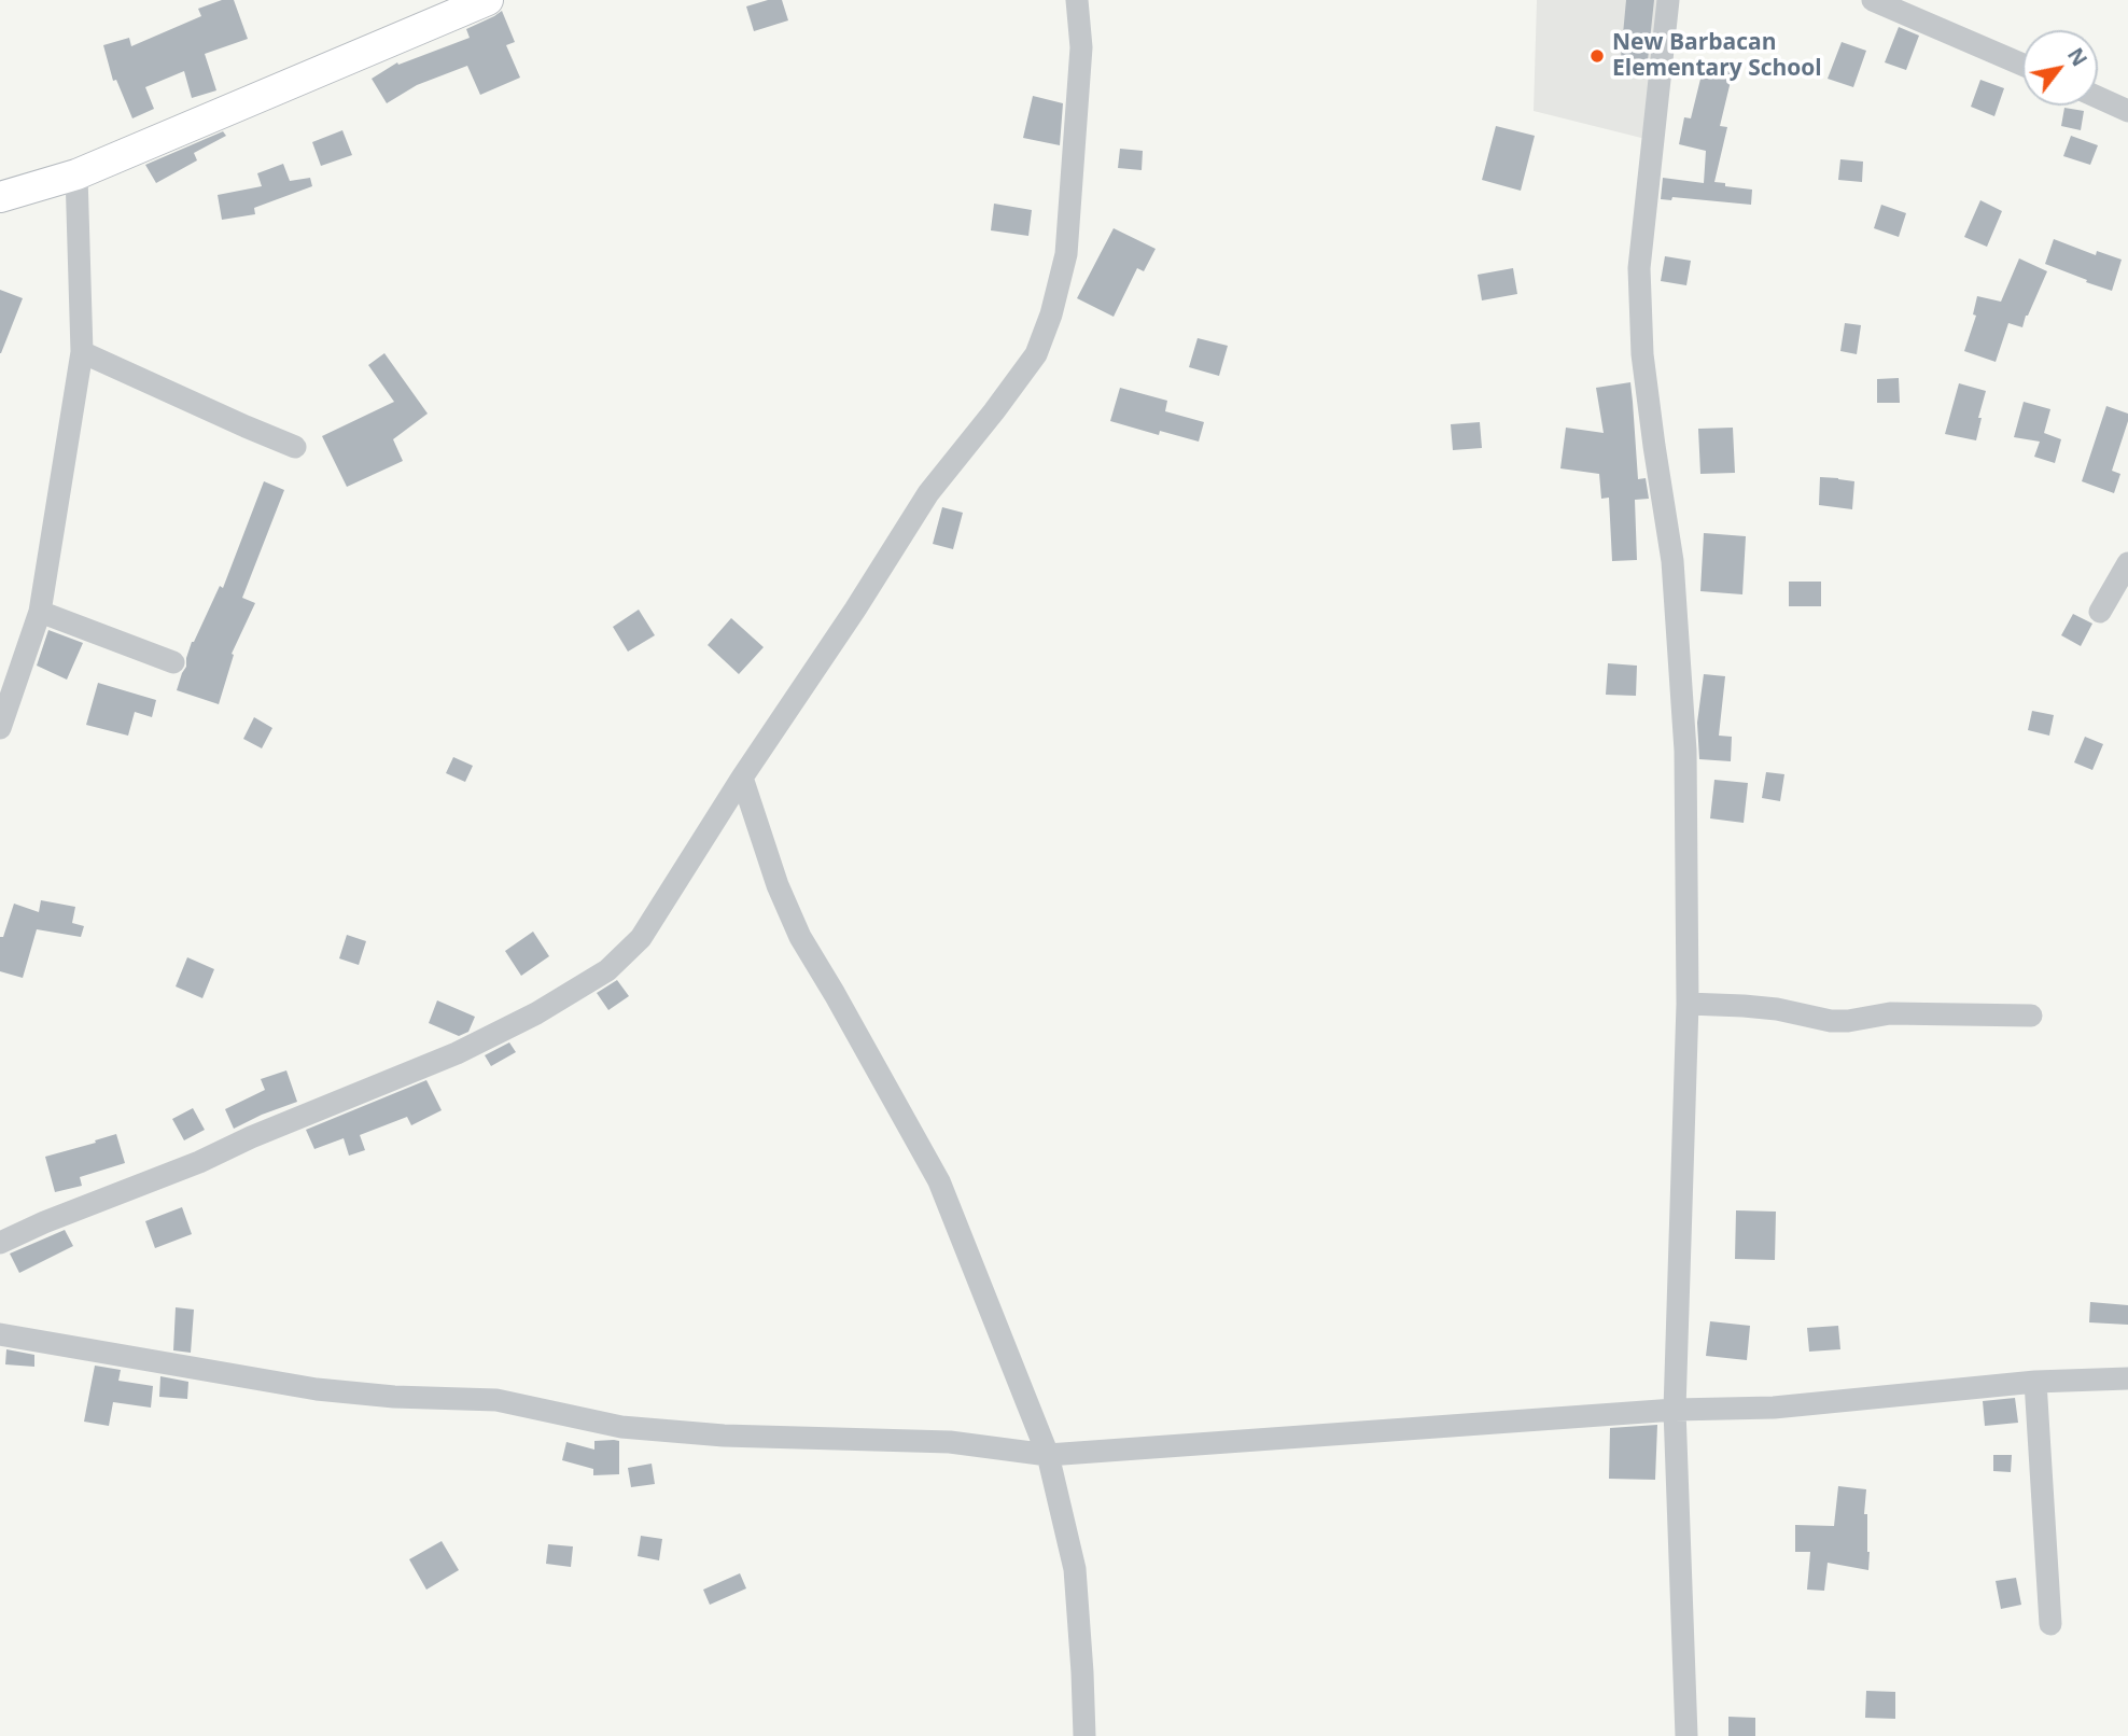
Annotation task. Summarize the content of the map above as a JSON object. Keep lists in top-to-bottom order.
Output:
{
  "places": ["New Barbacan Elementary School"],
  "north": "top right"
}
